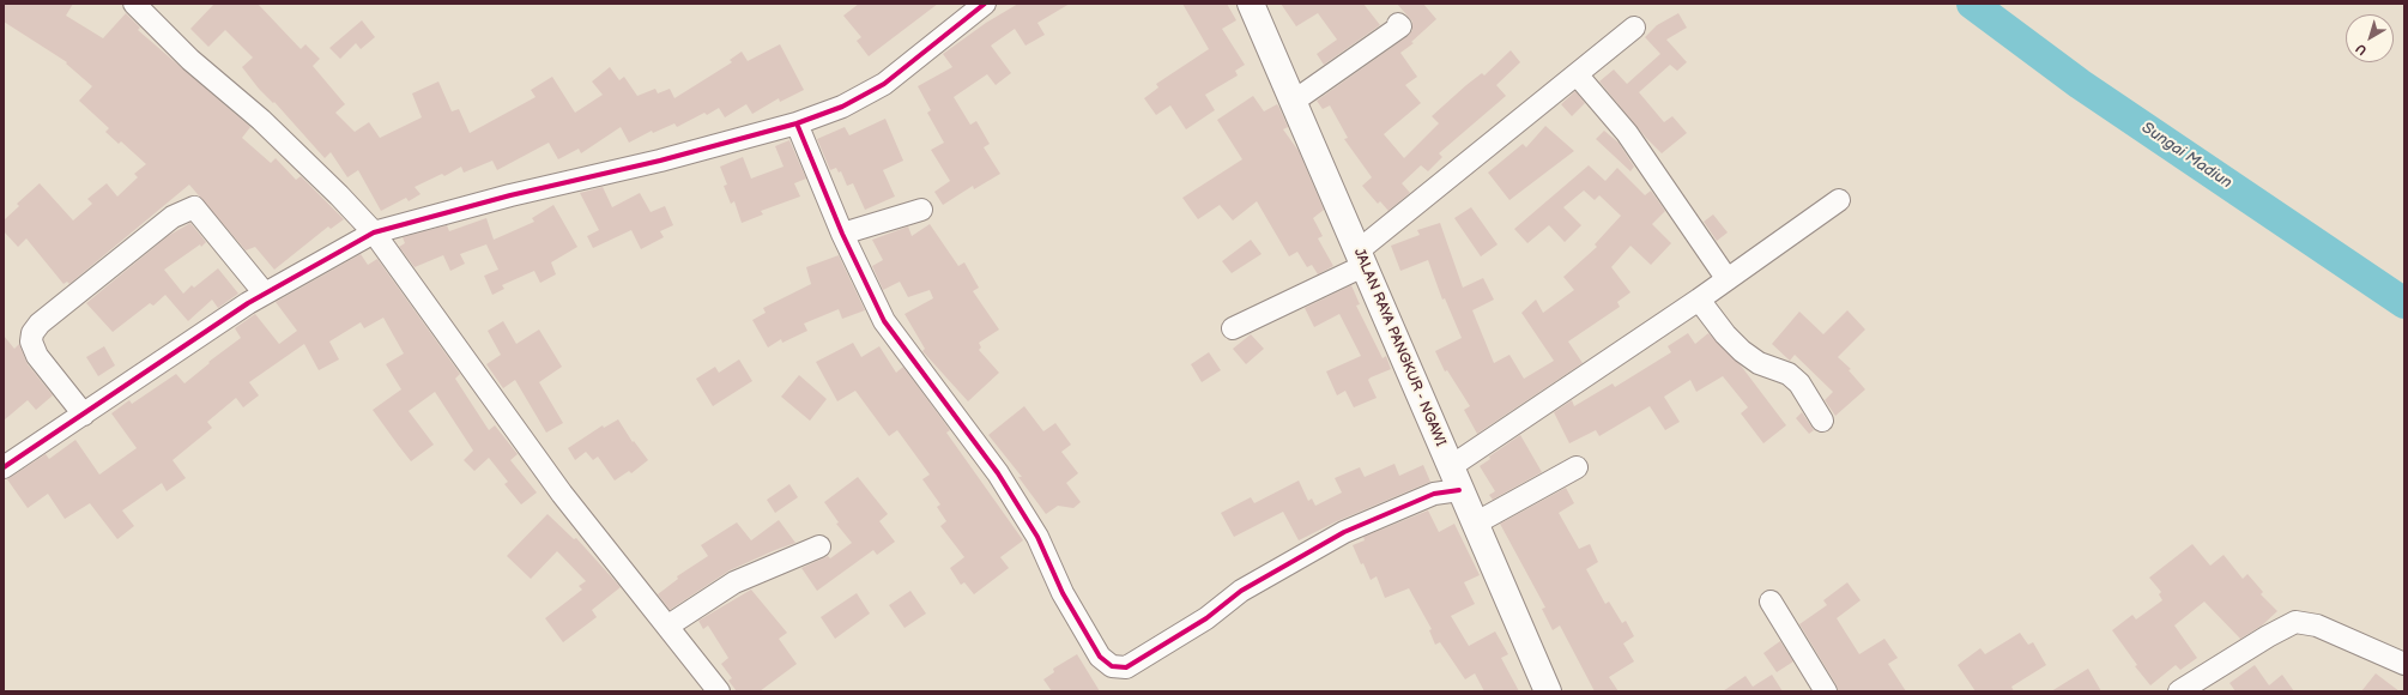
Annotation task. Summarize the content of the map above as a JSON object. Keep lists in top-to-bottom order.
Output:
{
  "streets": {
    "main road": ["JALAN RAYA PANGKUR - NGAWI"]
  },
  "water": ["Sungai Madiun"],
  "north": "bottom left"
}
